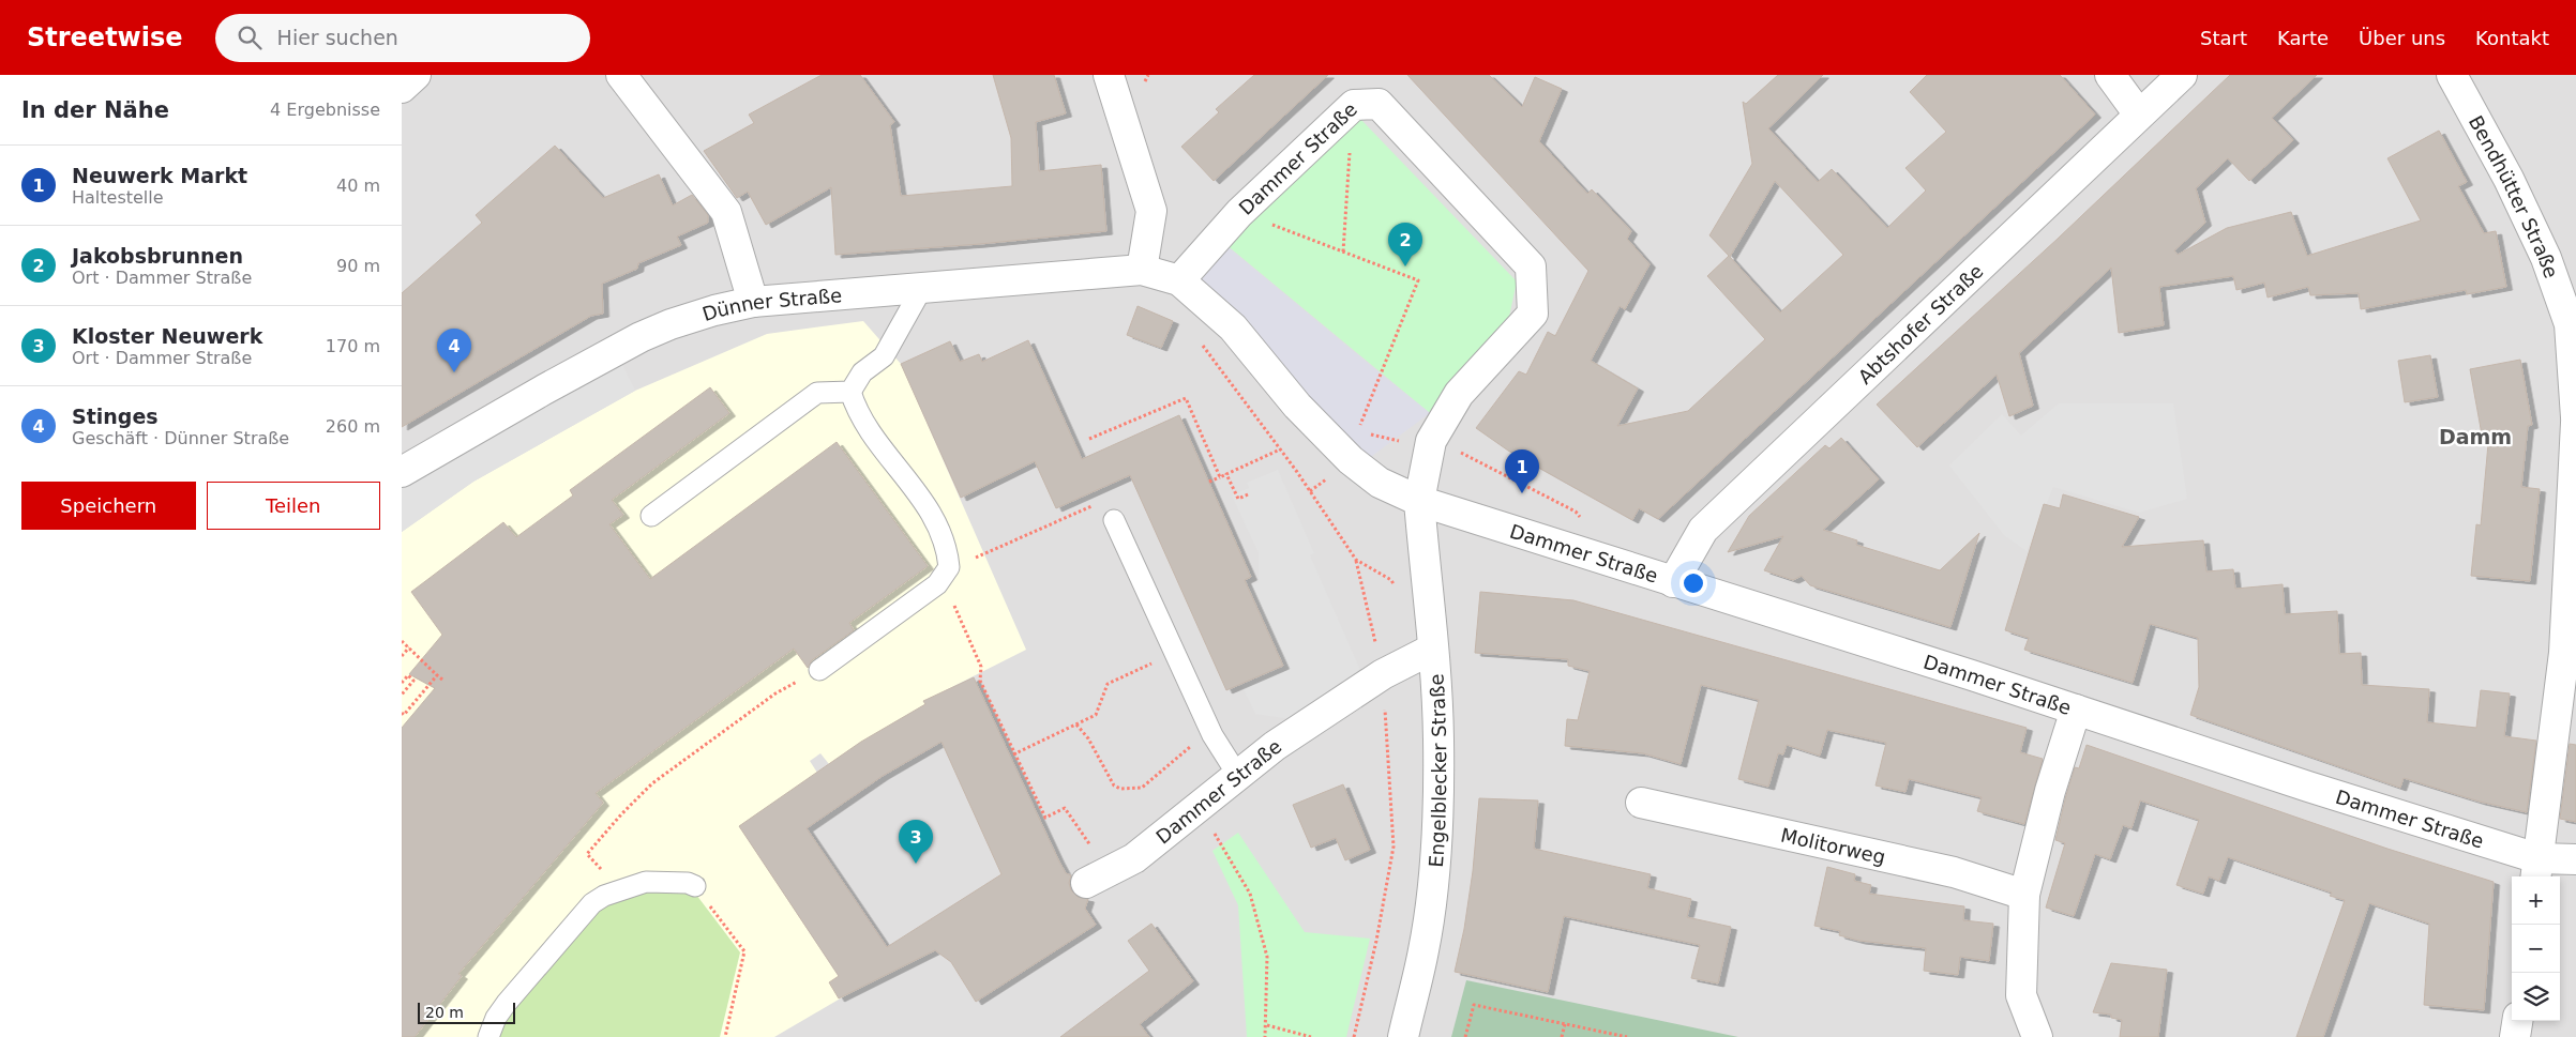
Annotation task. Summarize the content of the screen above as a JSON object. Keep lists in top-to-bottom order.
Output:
{
  "streets": {
    "street": [
      "Dammer Straße",
      "Bendhütter Straße",
      "Dünner Straße",
      "Abtshofer Straße",
      "Engelblecker Straße",
      "Molitorweg"
    ]
  },
  "crossings": [
    ["Dammer Straße", "Dünner Straße"],
    ["Dammer Straße", "Abtshofer Straße"],
    ["Dammer Straße", "Engelblecker Straße"]
  ],
  "districts": ["Damm"],
  "scale_bar": "20 m",
  "page": {
    "header": "Streetwise",
    "search": "Hier suchen",
    "nav": [
      "Start",
      "Karte",
      "Über uns",
      "Kontakt"
    ],
    "heading": ["In der Nähe", "4 Ergebnisse"],
    "list": [
      {
        "mark": "1",
        "name": "Neuwerk Markt",
        "note": "Haltestelle",
        "value": "40 m"
      },
      {
        "mark": "2",
        "name": "Jakobsbrunnen",
        "note": "Ort · Dammer Straße",
        "value": "90 m"
      },
      {
        "mark": "3",
        "name": "Kloster Neuwerk",
        "note": "Ort · Dammer Straße",
        "value": "170 m"
      },
      {
        "mark": "4",
        "name": "Stinges",
        "note": "Geschäft · Dünner Straße",
        "value": "260 m"
      }
    ],
    "pins": [
      "2",
      "4",
      "1",
      "3"
    ],
    "buttons": ["Speichern", "Teilen"],
    "map_buttons": ["+", "−"],
    "scale": "20 m"
  }
}
